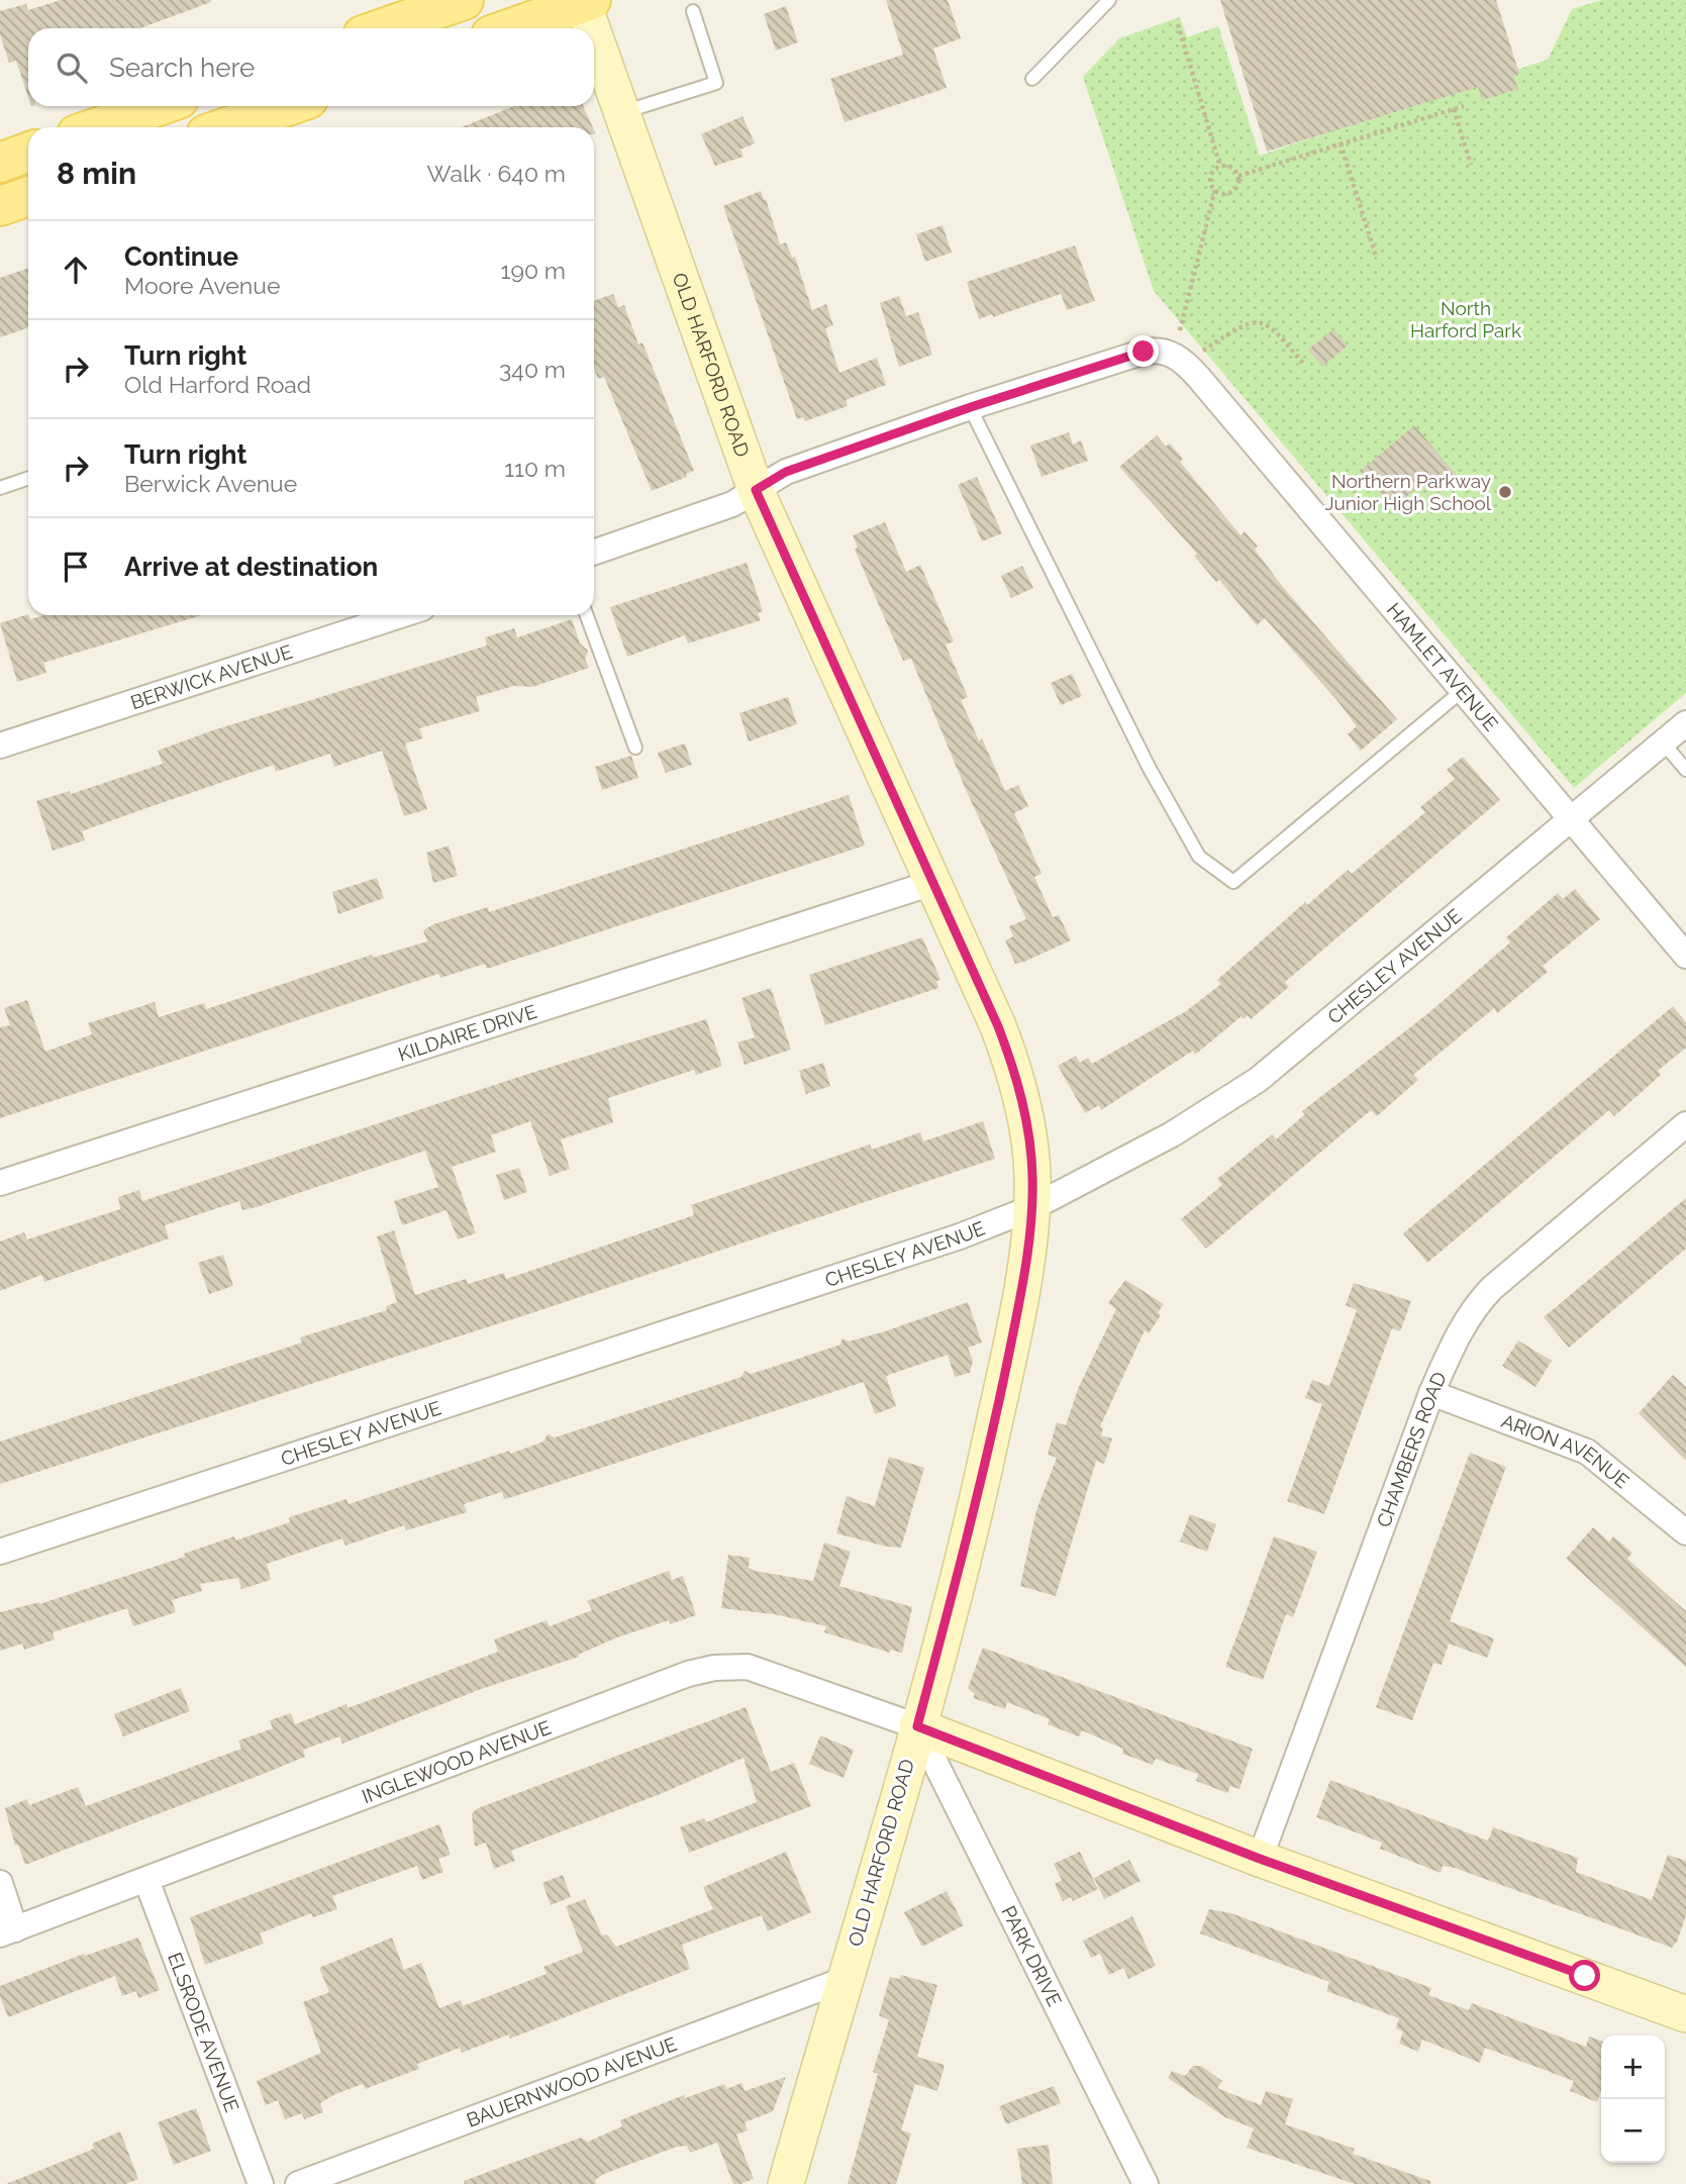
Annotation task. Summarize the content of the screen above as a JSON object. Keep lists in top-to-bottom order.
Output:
{
  "streets": {
    "street": [
      "OLD HARFORD ROAD",
      "HAMLET AVENUE",
      "BERWICK AVENUE",
      "CHESLEY AVENUE",
      "KILDAIRE DRIVE",
      "CHAMBERS ROAD",
      "ARION AVENUE",
      "INGLEWOOD AVENUE",
      "PARK DRIVE",
      "ELSRODE AVENUE",
      "BAUERNWOOD AVENUE"
    ]
  },
  "crossings": [
    ["OLD HARFORD ROAD", "CHESLEY AVENUE"],
    ["OLD HARFORD ROAD", "KILDAIRE DRIVE"],
    ["OLD HARFORD ROAD", "INGLEWOOD AVENUE"],
    ["OLD HARFORD ROAD", "PARK DRIVE"],
    ["OLD HARFORD ROAD", "BAUERNWOOD AVENUE"],
    ["HAMLET AVENUE", "CHESLEY AVENUE"],
    ["CHAMBERS ROAD", "ARION AVENUE"],
    ["INGLEWOOD AVENUE", "PARK DRIVE"],
    ["INGLEWOOD AVENUE", "ELSRODE AVENUE"]
  ],
  "parks": ["North Harford Park"],
  "places": ["Northern Parkway Junior High School"],
  "page": {
    "search": "Search here",
    "heading": ["8 min", "Walk · 640 m"],
    "list": [
      ["Continue", "Moore Avenue", "190 m"],
      ["Turn right", "Old Harford Road", "340 m"],
      ["Turn right", "Berwick Avenue", "110 m"],
      "Arrive at destination"
    ],
    "map_buttons": ["+", "−"]
  }
}
